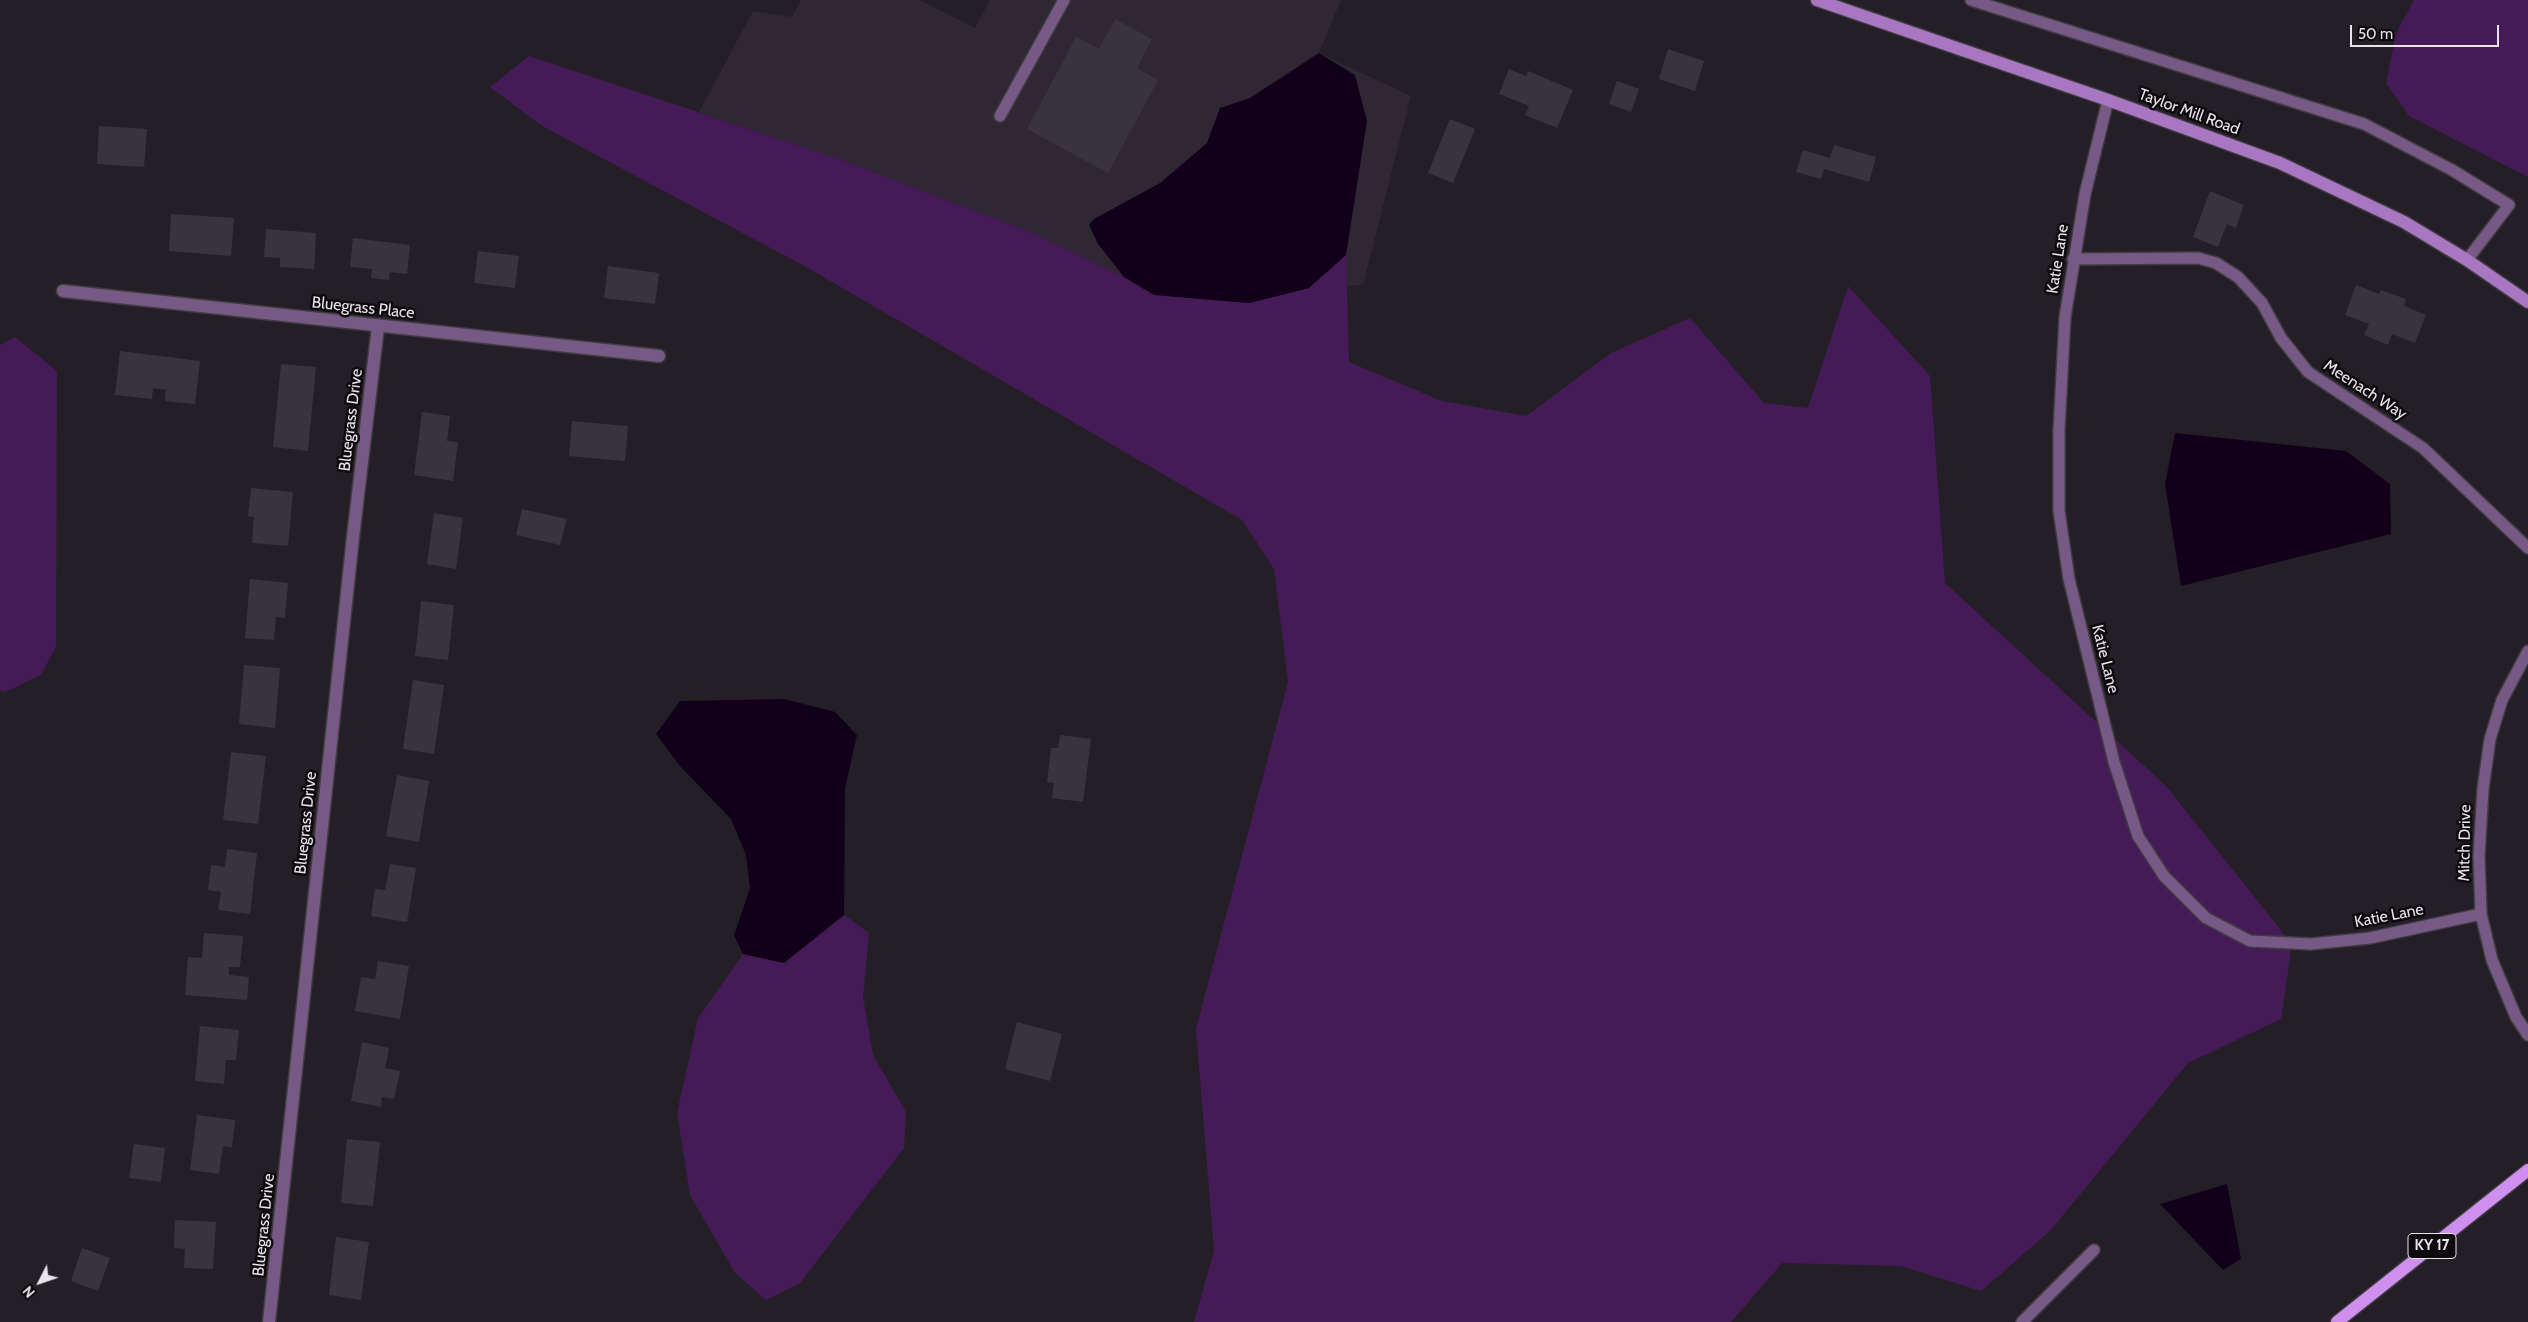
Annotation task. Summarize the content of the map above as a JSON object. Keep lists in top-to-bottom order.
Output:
{
  "streets": {
    "main road": ["Taylor Mill Road", "KY 17"],
    "street": ["Bluegrass Place", "Bluegrass Drive"],
    "lane": ["Katie Lane", "Meenach Way", "Mitch Drive"]
  },
  "crossings": [
    ["Taylor Mill Road", "Katie Lane"],
    ["Katie Lane", "Meenach Way"],
    ["Katie Lane", "Mitch Drive"],
    ["Bluegrass Place", "Bluegrass Drive"]
  ],
  "scale_bar": "50 m",
  "north": "bottom left"
}
